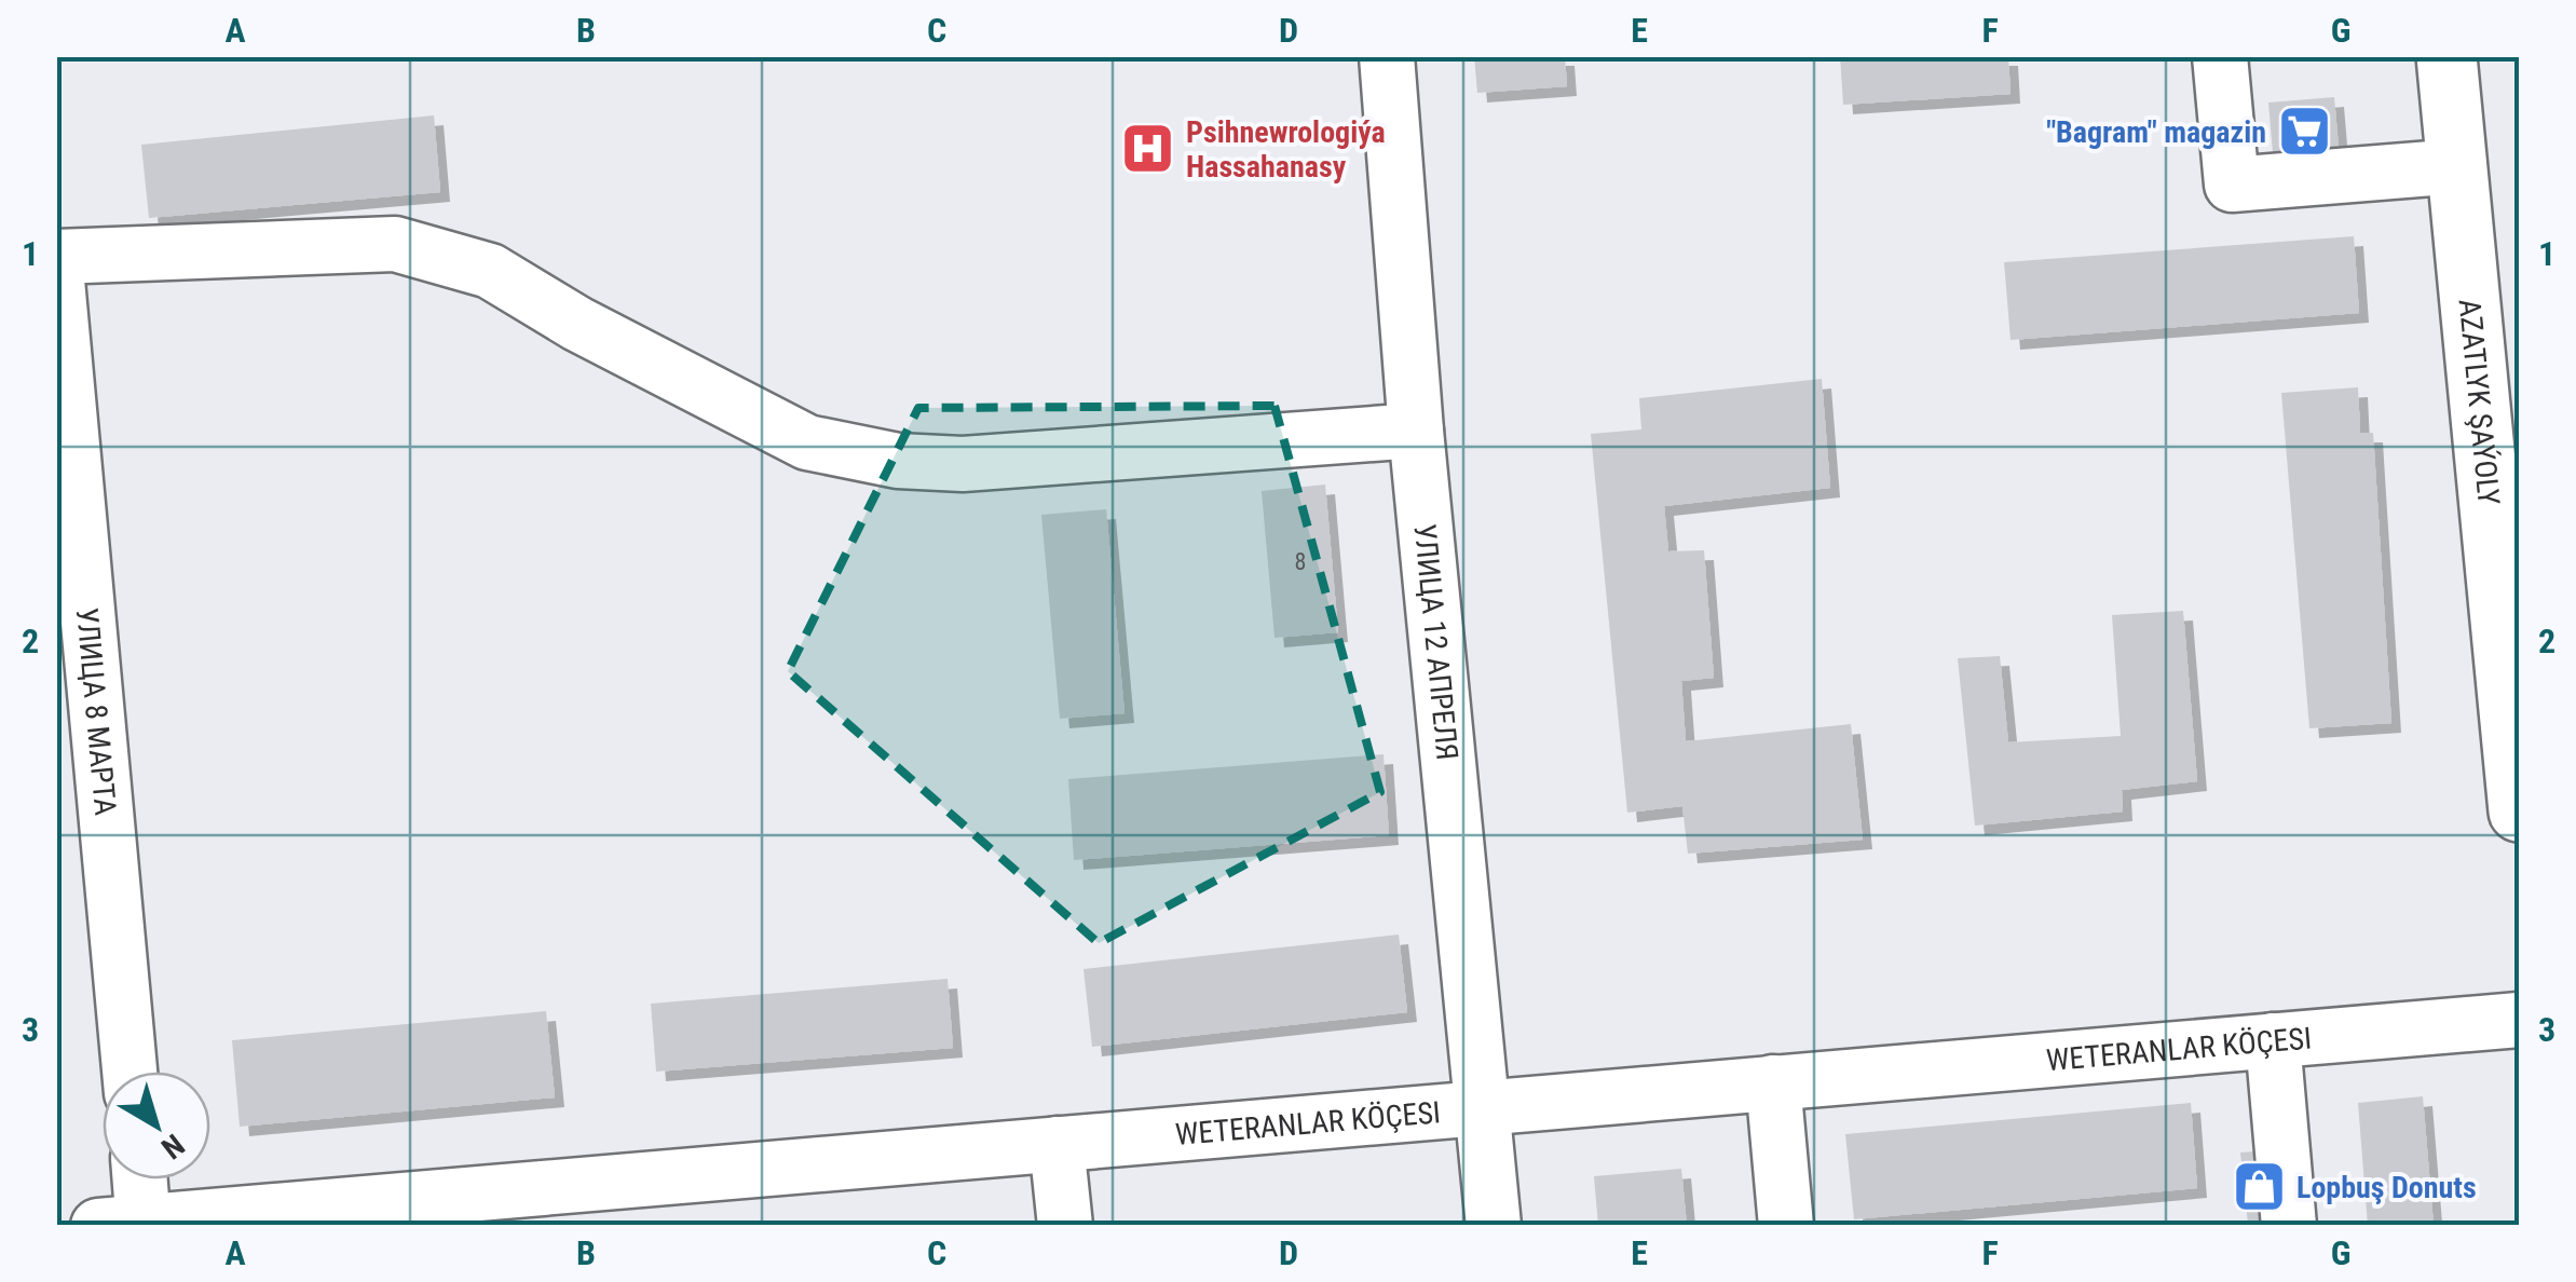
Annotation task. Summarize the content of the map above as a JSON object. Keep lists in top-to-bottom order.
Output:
{
  "streets": {
    "main road": ["AZATLYK ŞAÝOLY"],
    "street": ["УЛИЦА 12 АПРЕЛЯ", "УЛИЦА 8 МАРТА", "WETERANLAR KÖÇESI"]
  },
  "crossings": [
    ["УЛИЦА 12 АПРЕЛЯ", "WETERANLAR KÖÇESI"]
  ],
  "places": {
    "supermarket": ["\"Bagram\" magazin"],
    "hospital": ["Psihnewrologiýa Hassahanasy"],
    "shop": ["Lopbuş Donuts"]
  },
  "house_numbers": ["8"],
  "north": "bottom right",
  "grid": {
    "columns": [
      "A",
      "B",
      "C",
      "D",
      "E",
      "F",
      "G"
    ],
    "rows": ["1", "2", "3"]
  }
}
